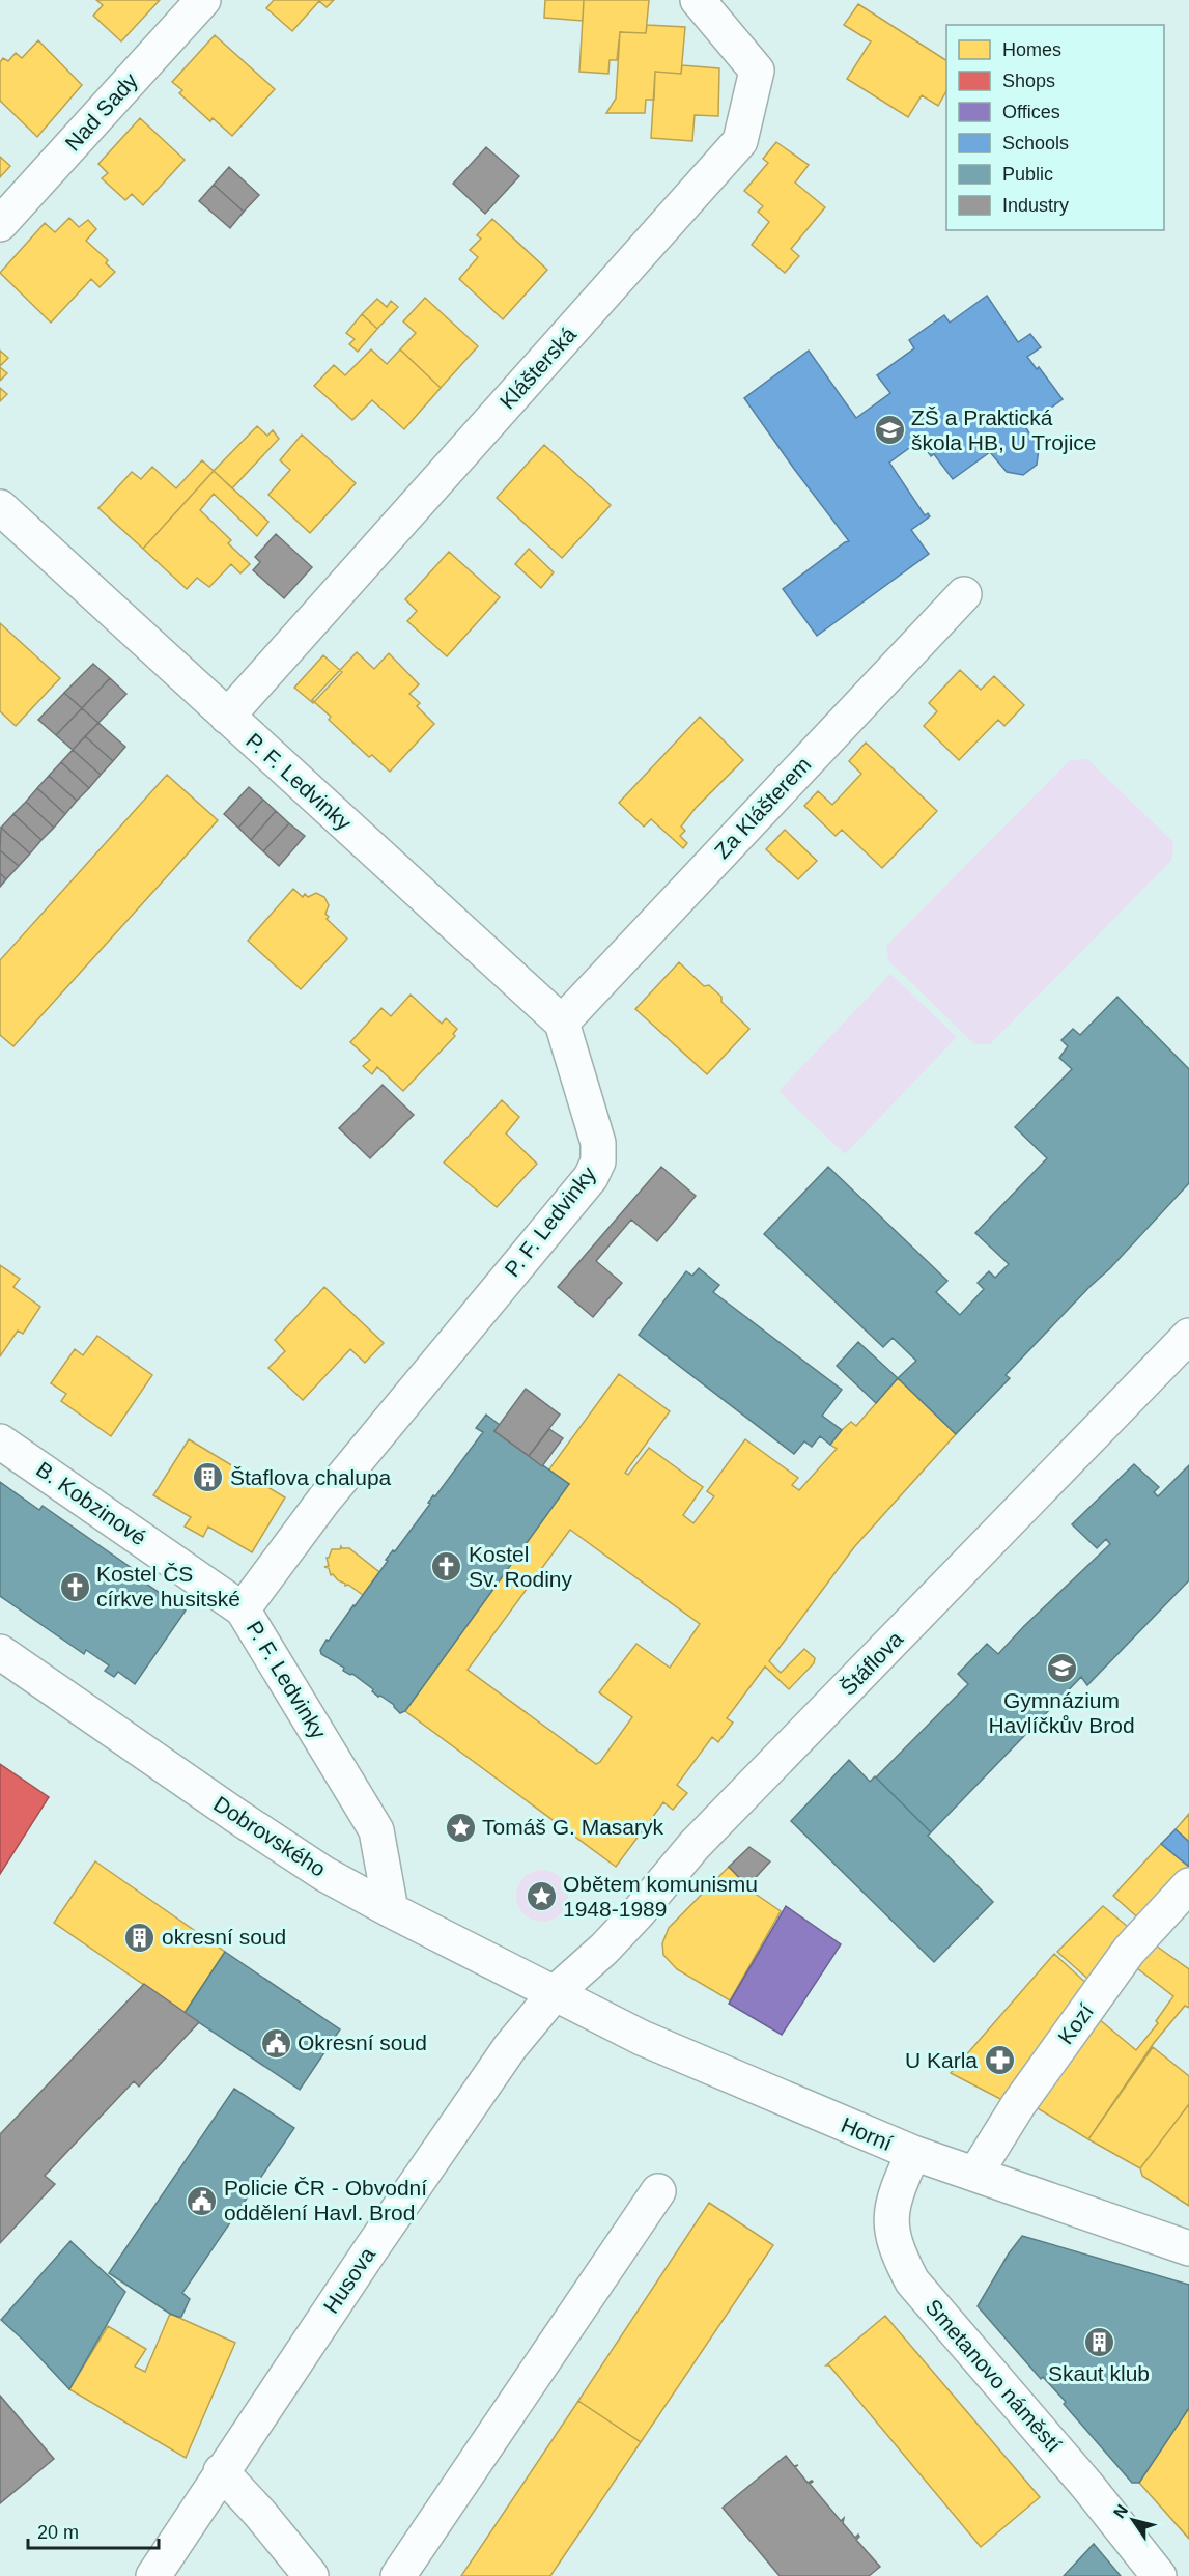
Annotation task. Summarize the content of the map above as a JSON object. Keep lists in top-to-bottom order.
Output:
{
  "streets": {
    "street": [
      "Nad Sady",
      "Klášterská",
      "P. F. Ledvinky",
      "Za Klášterem",
      "B. Kobzinové",
      "Štáflova",
      "Dobrovského",
      "Kozí",
      "Horní",
      "Husova",
      "Smetanovo náměstí"
    ]
  },
  "crossings": [
    ["Klášterská", "P. F. Ledvinky"],
    ["P. F. Ledvinky", "Za Klášterem"],
    ["P. F. Ledvinky", "B. Kobzinové"],
    ["P. F. Ledvinky", "Dobrovského"],
    ["Štáflova", "Dobrovského"],
    ["Štáflova", "Horní"],
    ["Štáflova", "Husova"],
    ["Dobrovského", "Horní"],
    ["Dobrovského", "Husova"],
    ["Kozí", "Horní"],
    ["Horní", "Husova"],
    ["Horní", "Smetanovo náměstí"]
  ],
  "places": {
    "school or university": ["ZŠ a Praktická škola HB, U Trojice", "Gymnázium Havlíčkův Brod"],
    "building": ["Štaflova chalupa", "okresní soud", "Skaut klub"],
    "church": ["Kostel Sv. Rodiny", "Kostel ČS církve husitské"],
    "place": ["Tomáš G. Masaryk", "Obětem komunismu 1948-1989"],
    "public building": ["Okresní soud", "Policie ČR - Obvodní oddělení Havl. Brod"],
    "pharmacy": ["U Karla"]
  },
  "legend": [
    "Homes",
    "Shops",
    "Offices",
    "Schools",
    "Public",
    "Industry"
  ],
  "scale_bar": "20 m",
  "north": "top left"
}
